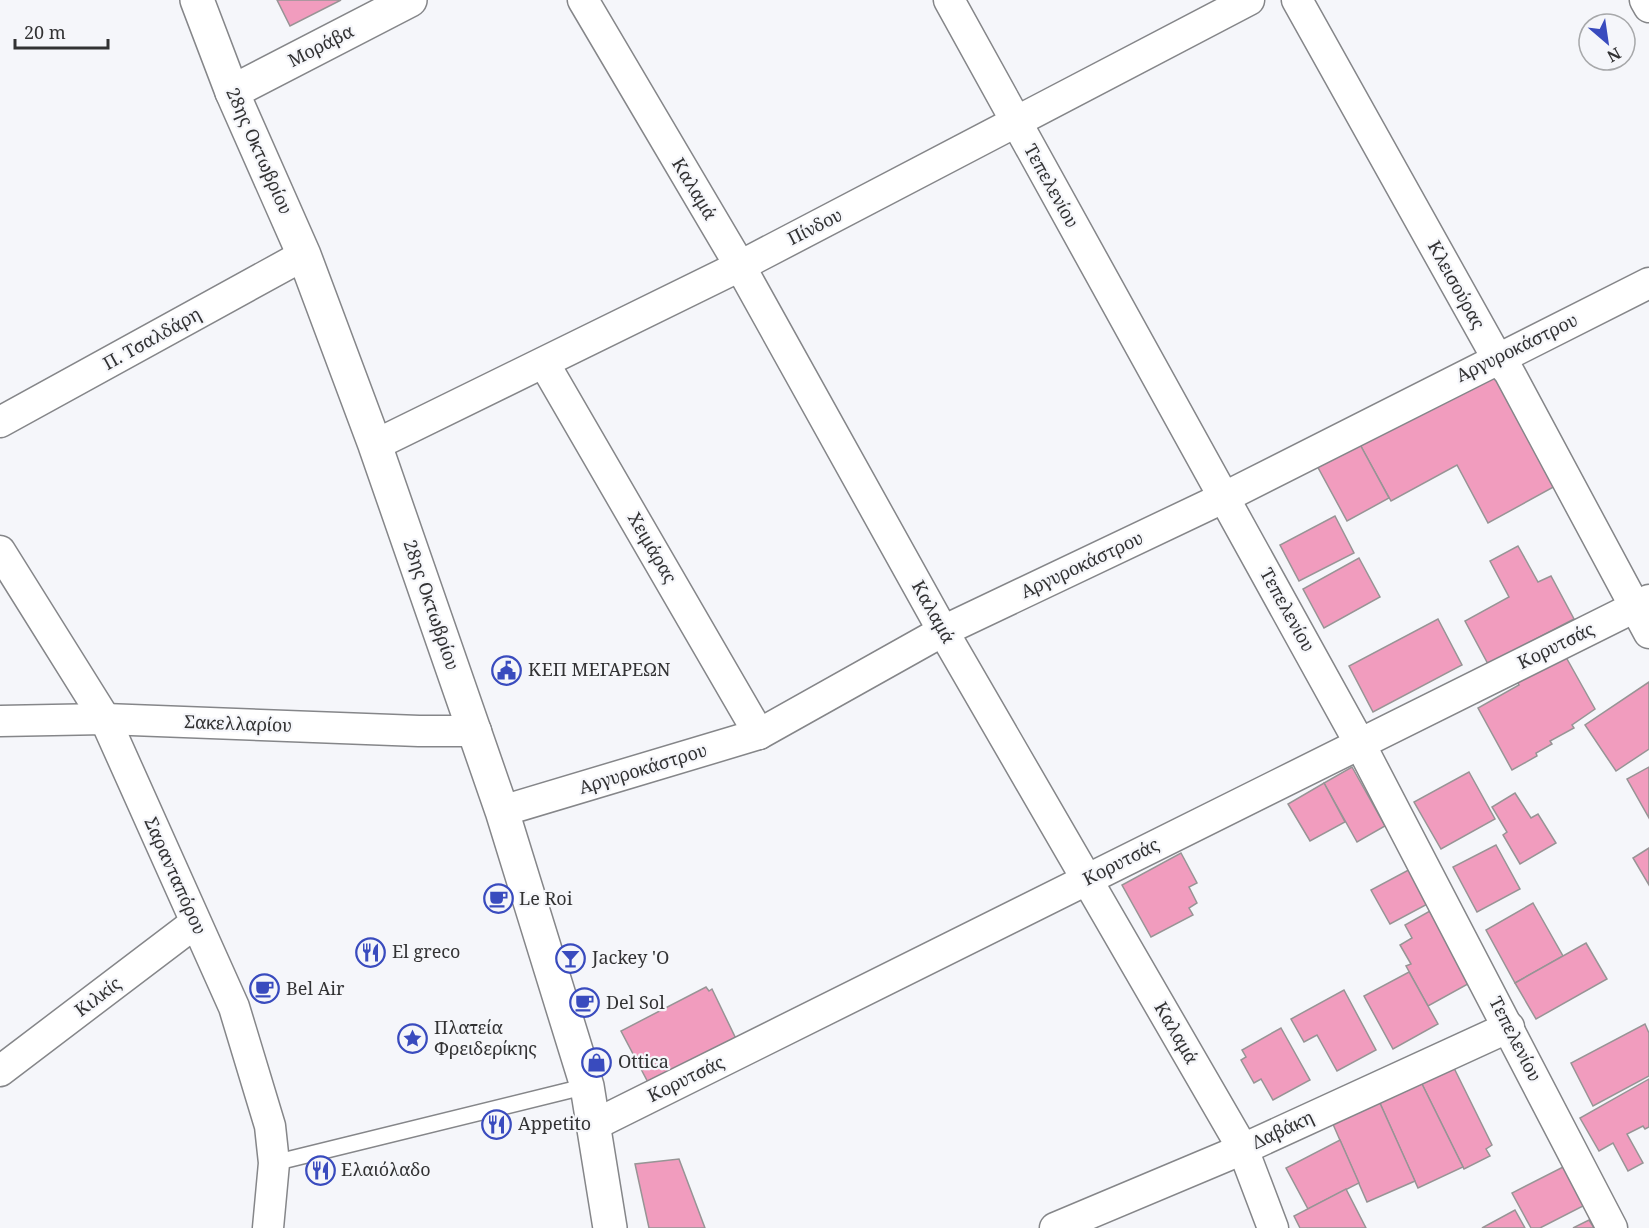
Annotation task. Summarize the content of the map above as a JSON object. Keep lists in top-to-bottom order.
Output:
{
  "streets": {
    "street": [
      "Μοράβα",
      "28ης Οκτωβρίου",
      "Τεπελενίου",
      "Καλαμά",
      "Πίνδου",
      "Κλεισούρας",
      "Π. Τσαλδάρη",
      "Αργυροκάστρου",
      "Χειμάρας",
      "Κορυτσάς",
      "Σακελλαρίου",
      "Σαρανταπόρου",
      "Κιλκίς",
      "Δαβάκη"
    ]
  },
  "crossings": [
    ["Μοράβα", "28ης Οκτωβρίου"],
    ["28ης Οκτωβρίου", "Πίνδου"],
    ["28ης Οκτωβρίου", "Π. Τσαλδάρη"],
    ["28ης Οκτωβρίου", "Αργυροκάστρου"],
    ["28ης Οκτωβρίου", "Κορυτσάς"],
    ["28ης Οκτωβρίου", "Σακελλαρίου"],
    ["Τεπελενίου", "Πίνδου"],
    ["Τεπελενίου", "Αργυροκάστρου"],
    ["Τεπελενίου", "Κορυτσάς"],
    ["Τεπελενίου", "Δαβάκη"],
    ["Καλαμά", "Πίνδου"],
    ["Καλαμά", "Αργυροκάστρου"],
    ["Καλαμά", "Κορυτσάς"],
    ["Καλαμά", "Δαβάκη"],
    ["Πίνδου", "Χειμάρας"],
    ["Κλεισούρας", "Αργυροκάστρου"],
    ["Κλεισούρας", "Κορυτσάς"],
    ["Αργυροκάστρου", "Χειμάρας"],
    ["Σακελλαρίου", "Σαρανταπόρου"],
    ["Σαρανταπόρου", "Κιλκίς"]
  ],
  "places": {
    "public building": ["ΚΕΠ ΜΕΓΑΡΕΩΝ"],
    "cafe": ["Le Roi", "Bel Air", "Del Sol"],
    "restaurant": ["El greco", "Appetito", "Ελαιόλαδο"],
    "bar": ["Jackey 'O"],
    "place": ["Πλατεία Φρειδερίκης"],
    "shop": ["Ottica"]
  },
  "scale_bar": "20 m",
  "north": "bottom right"
}
